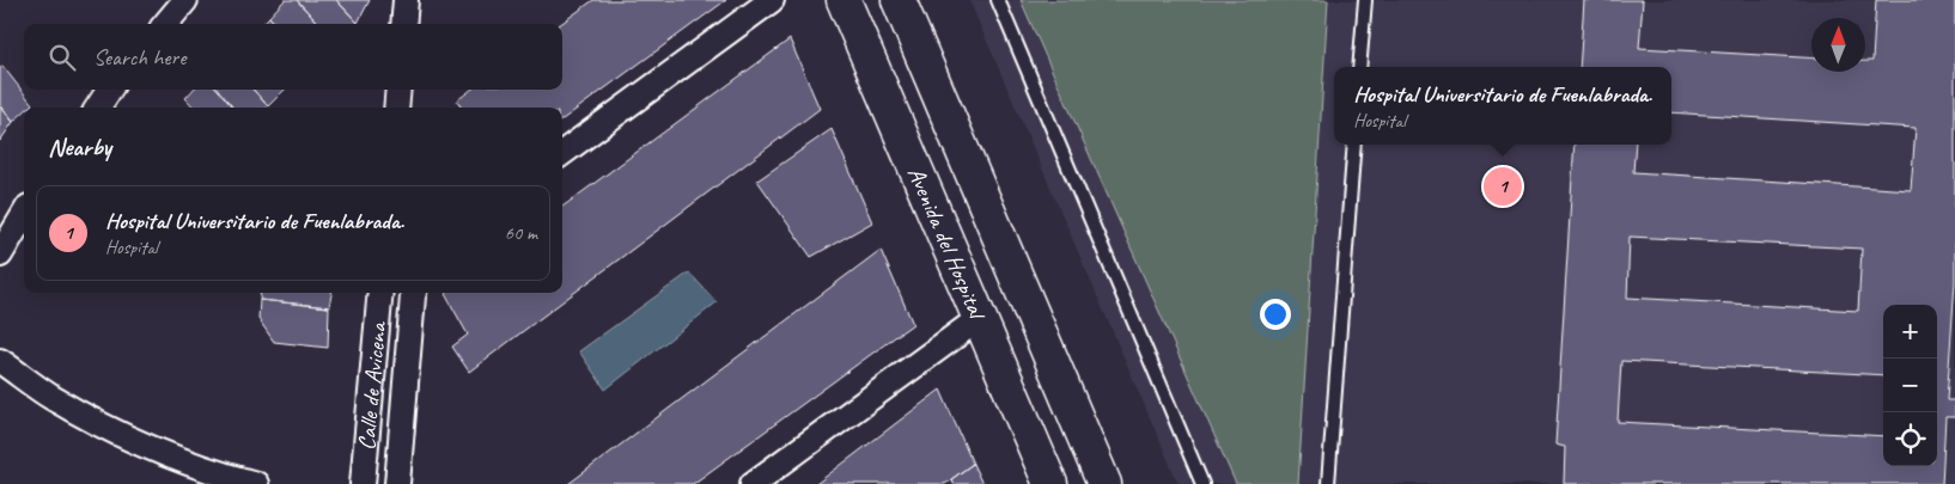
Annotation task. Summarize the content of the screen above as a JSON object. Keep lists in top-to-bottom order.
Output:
{
  "streets": {
    "main road": ["Avenida del Hospital"],
    "street": ["Calle de Avicena"]
  },
  "north": "top",
  "page": {
    "search": "Search here",
    "popup": ["Hospital Universitario de Fuenlabrada.", "Hospital"],
    "heading": "Nearby",
    "pins": "1",
    "list": [
      {
        "mark": "1",
        "name": "Hospital Universitario de Fuenlabrada.",
        "note": "Hospital",
        "value": "60 m"
      }
    ],
    "map_buttons": ["+", "−"]
  }
}
